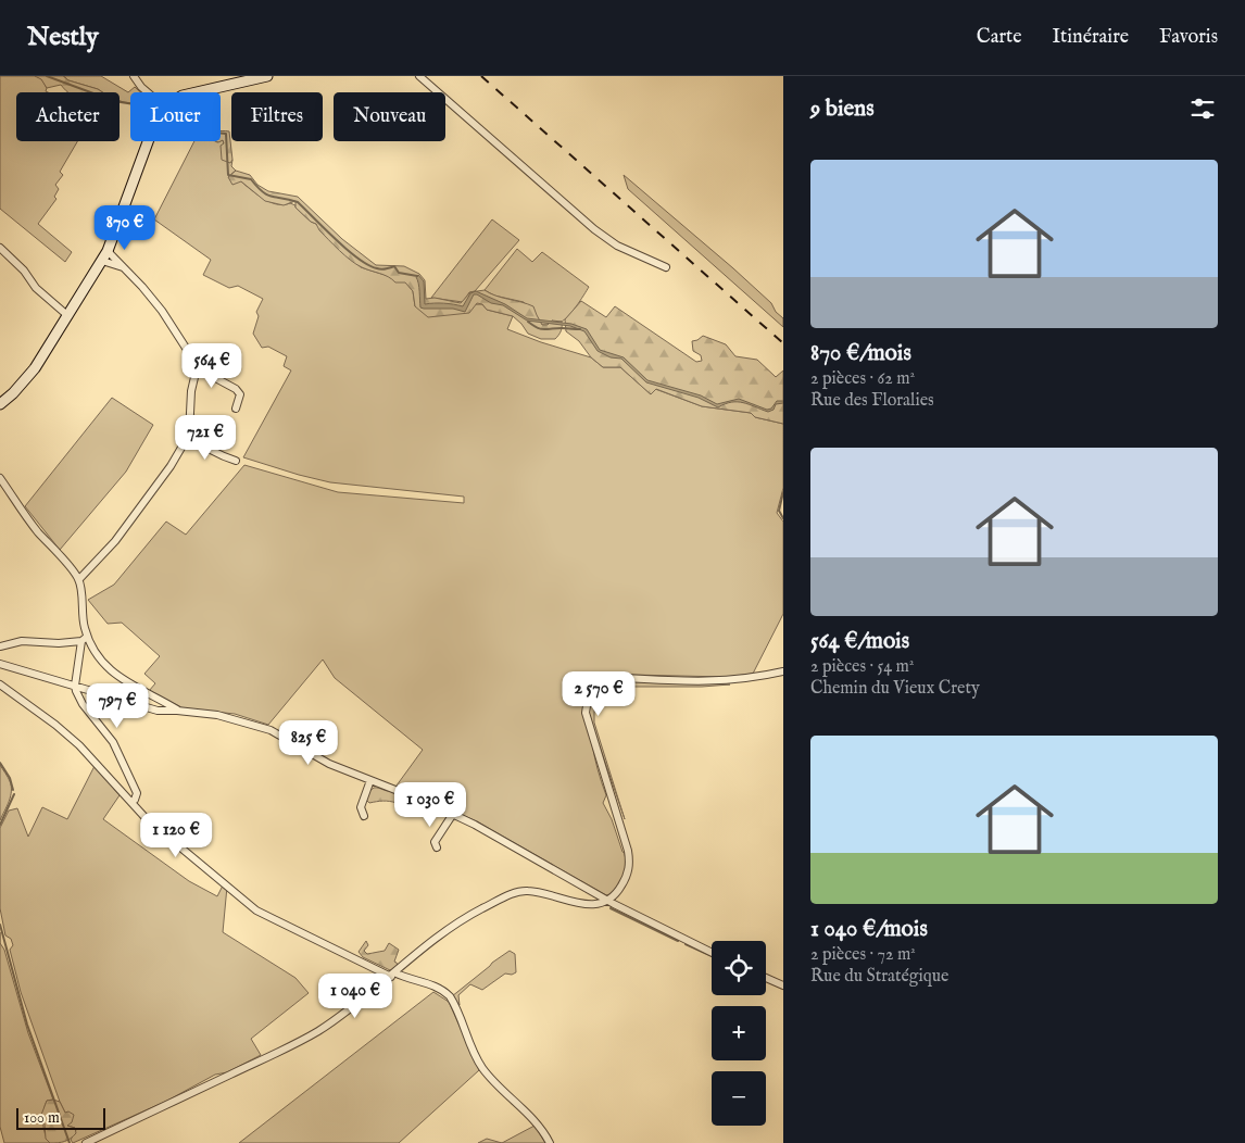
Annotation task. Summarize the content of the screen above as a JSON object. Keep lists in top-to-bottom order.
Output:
{
  "scale_bar": "100 m",
  "page": {
    "header": "Nestly",
    "nav": ["Carte", "Itinéraire", "Favoris"],
    "heading": "9 biens",
    "chip": [
      "Acheter",
      "Louer",
      "Filtres",
      "Nouveau"
    ],
    "list": [
      {
        "name": "870 €/mois",
        "note": "2 pièces · 62 m² · Rue des Floralies"
      },
      {
        "name": "564 €/mois",
        "note": "2 pièces · 54 m² · Chemin du Vieux Crety"
      },
      {
        "name": "1 040 €/mois",
        "note": "2 pièces · 72 m² · Rue du Stratégique"
      }
    ],
    "price": [
      "870 €",
      "564 €",
      "721 €",
      "2 570 €",
      "797 €",
      "825 €",
      "1 030 €",
      "1 120 €",
      "1 040 €"
    ],
    "map_buttons": ["+", "−"],
    "scale": "100 m"
  }
}
